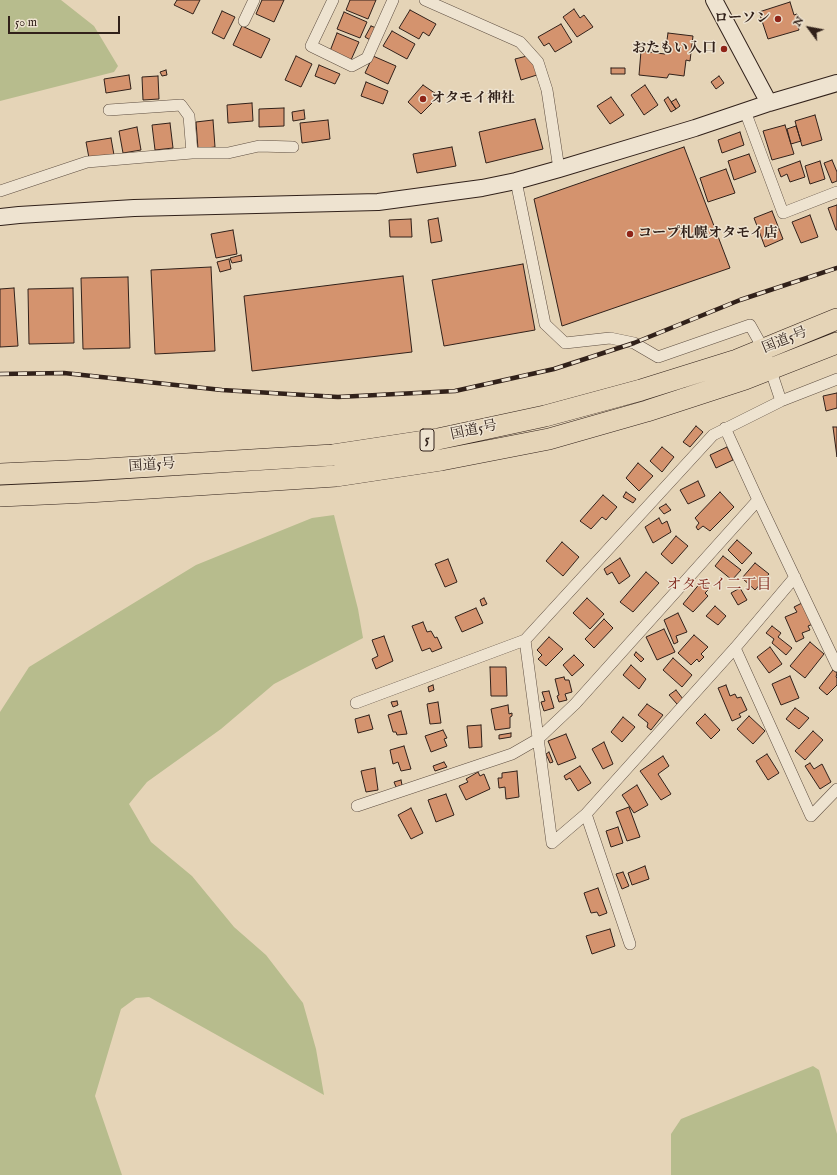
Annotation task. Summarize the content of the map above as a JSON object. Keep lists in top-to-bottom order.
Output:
{
  "streets": {
    "highway": ["国道5号", "5"]
  },
  "districts": ["オタモイ二丁目"],
  "places": [
    "ローソン",
    "おたもい入口",
    "オタモイ神社",
    "コープ札幌オタモイ店"
  ],
  "scale_bar": "50 m",
  "north": "top left"
}
